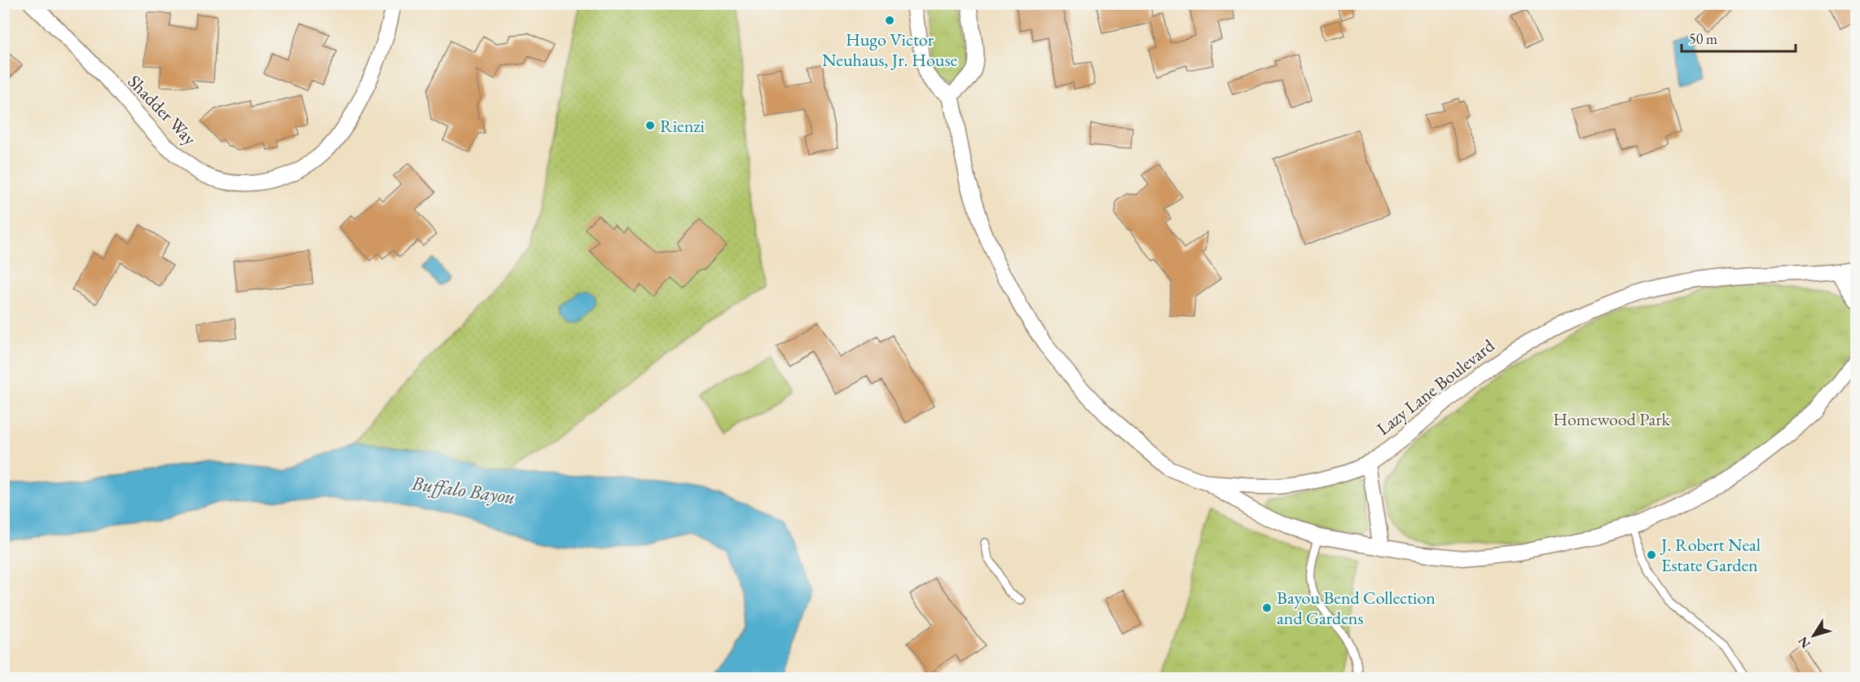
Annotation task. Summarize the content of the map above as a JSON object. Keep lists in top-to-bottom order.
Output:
{
  "streets": {
    "street": ["Shadder Way", "Lazy Lane Boulevard"]
  },
  "water": ["Buffalo Bayou"],
  "parks": ["Homewood Park"],
  "places": [
    "Hugo Victor Neuhaus, Jr. House",
    "Rienzi",
    "J. Robert Neal Estate Garden",
    "Bayou Bend Collection and Gardens"
  ],
  "scale_bar": "50 m",
  "north": "bottom left"
}
